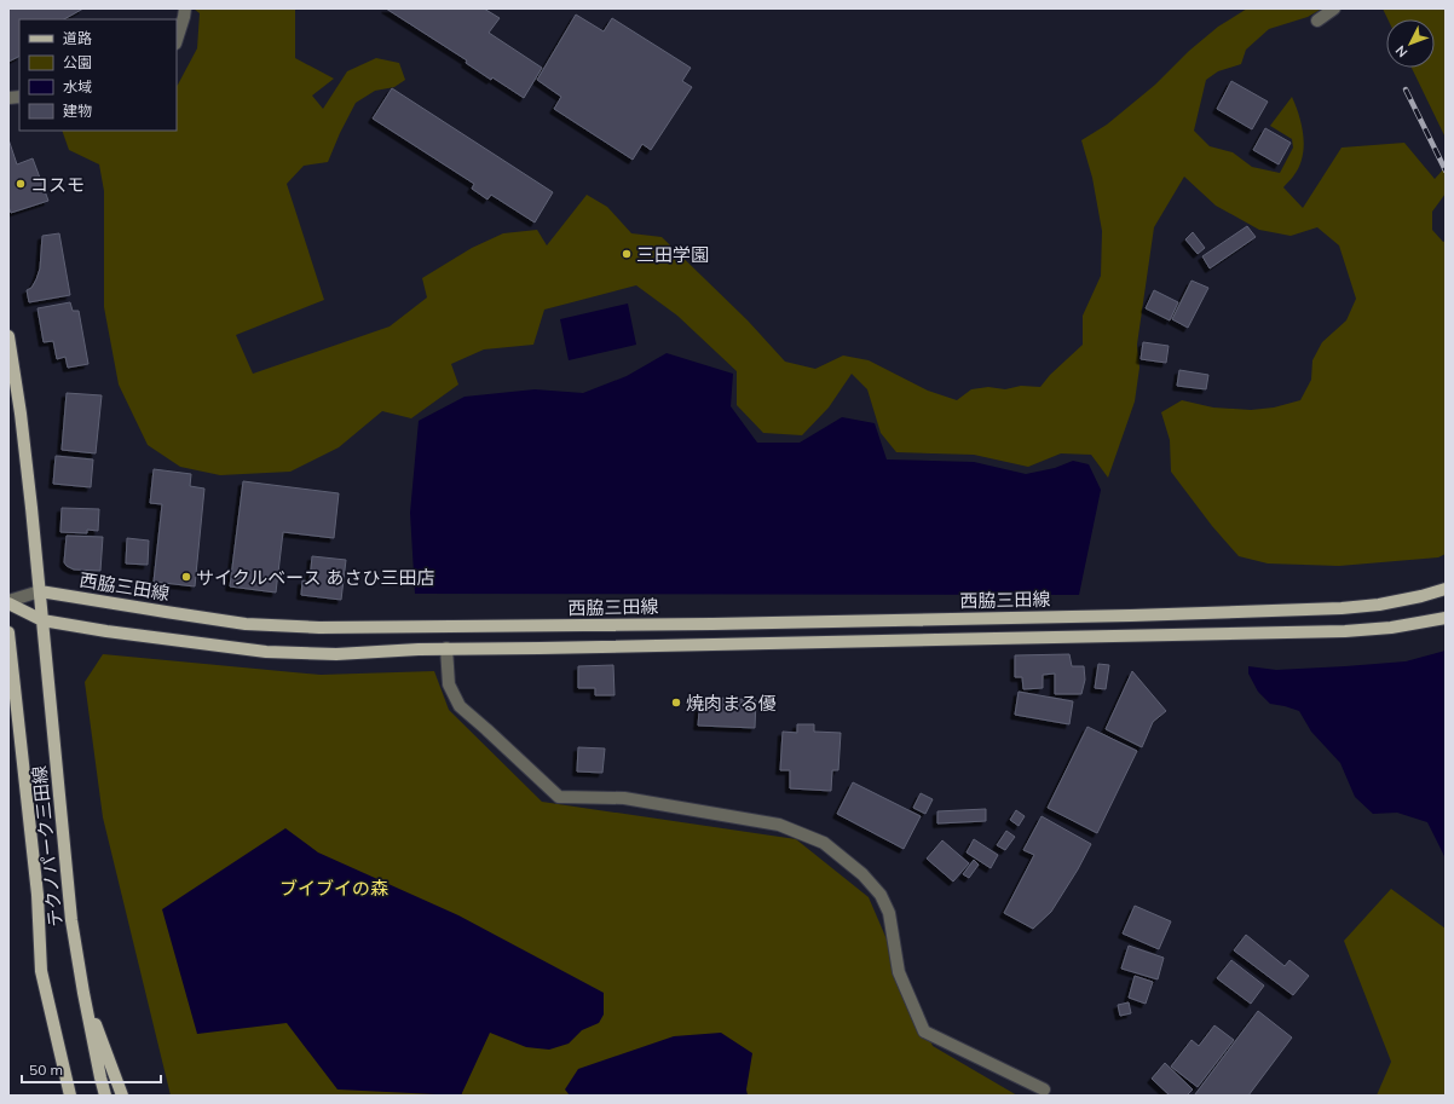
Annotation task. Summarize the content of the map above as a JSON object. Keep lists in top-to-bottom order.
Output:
{
  "streets": {
    "main road": ["西脇三田線", "テクノパーク三田線"]
  },
  "crossings": [
    ["西脇三田線", "テクノパーク三田線"]
  ],
  "parks": ["ブイブイの森"],
  "places": [
    "コスモ",
    "三田学園",
    "サイクルベース あさひ三田店",
    "焼肉まる優"
  ],
  "legend": [
    "道路",
    "公園",
    "水域",
    "建物"
  ],
  "scale_bar": "50 m",
  "north": "bottom left"
}
